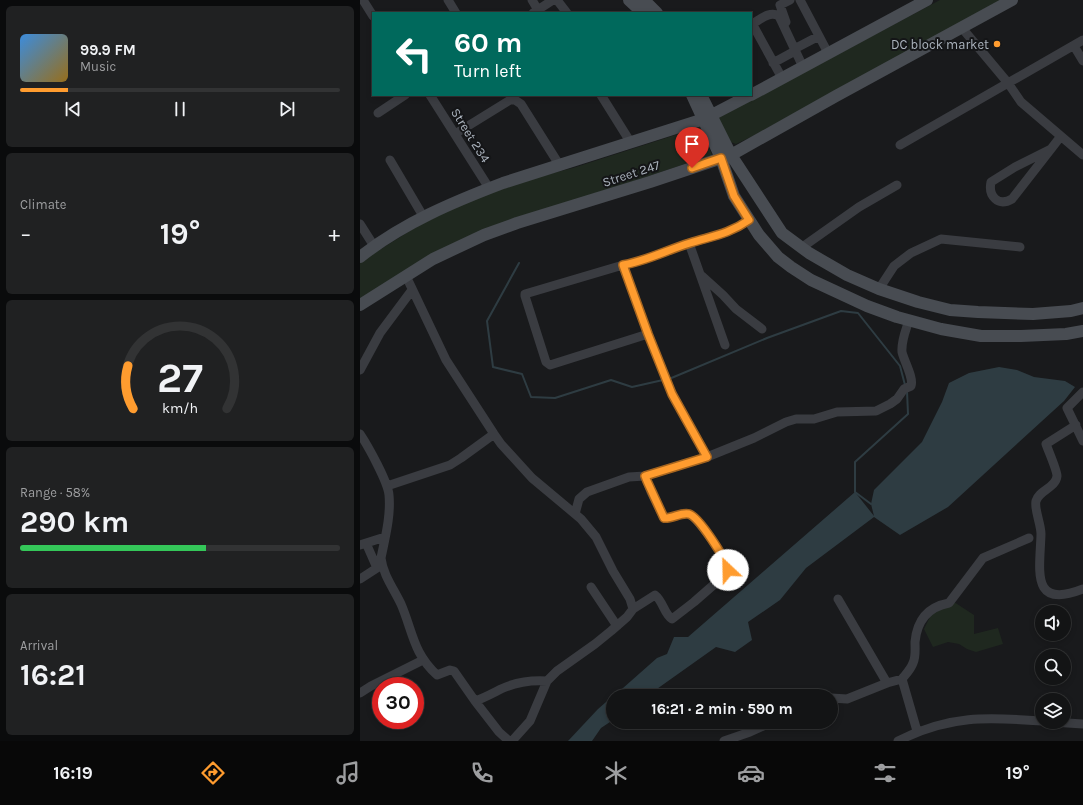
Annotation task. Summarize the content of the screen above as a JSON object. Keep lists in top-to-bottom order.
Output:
{
  "streets": {
    "street": ["Street 234", "Street 247"]
  },
  "places": ["DC block market"],
  "page": {
    "turn": ["60 m", "Turn left"],
    "song": ["99.9 FM", "Music"],
    "tile": [
      "Climate",
      ["Range · 58%", "290 km"],
      ["Arrival", "16:21"]
    ],
    "heat": ["−", "19°", "+"],
    "limit": "30",
    "trip": "16:21 · 2 min · 590 m",
    "tabs": ["16:19", "19°"],
    "gauge": ["27", "km/h"]
  }
}
